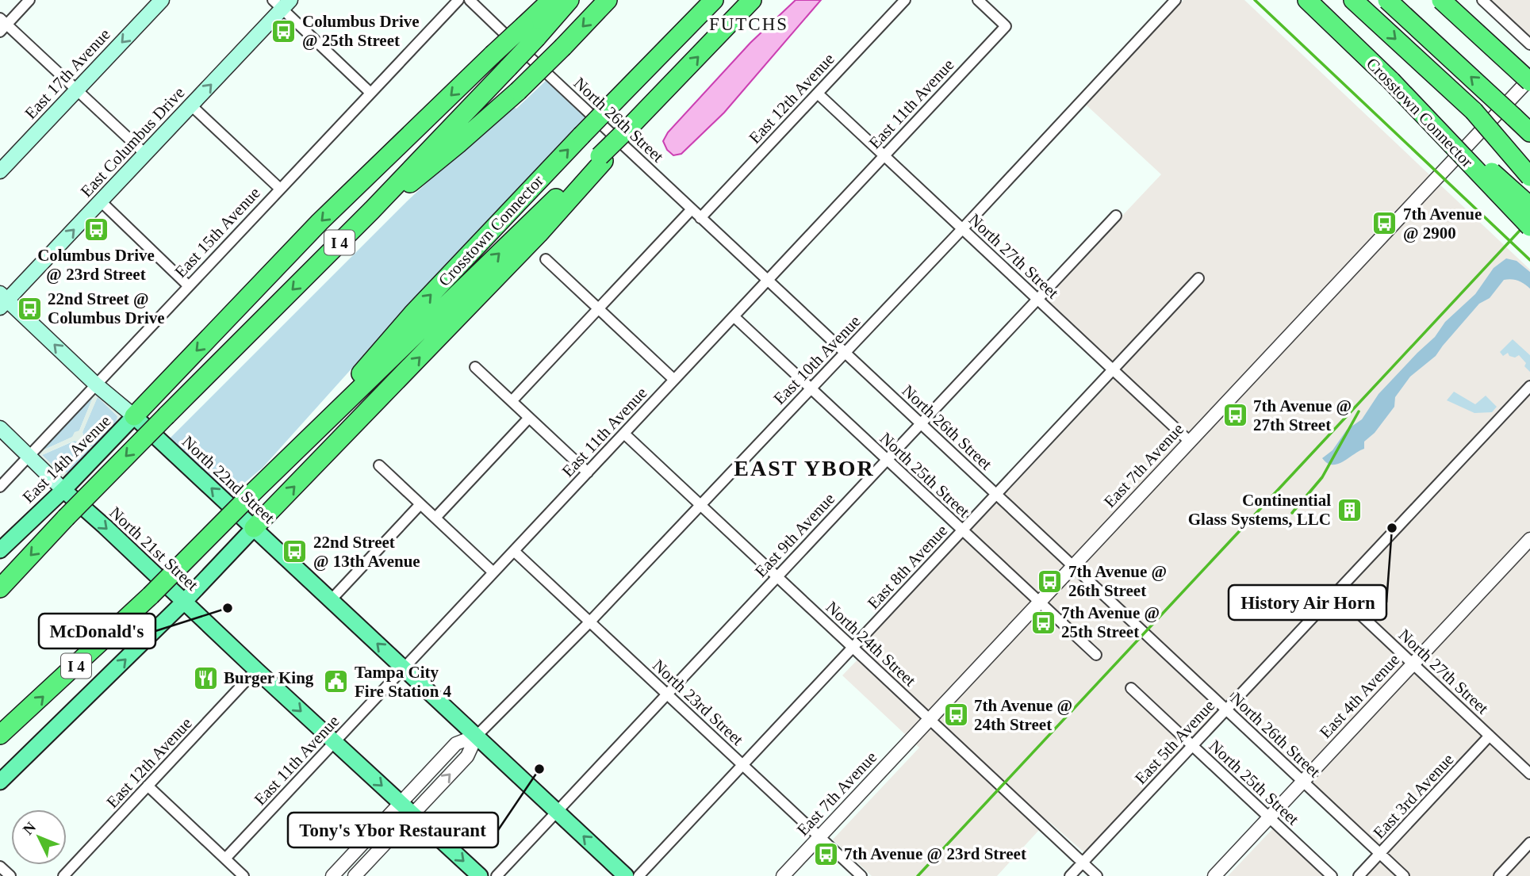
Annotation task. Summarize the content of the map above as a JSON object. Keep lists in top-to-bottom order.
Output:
{
  "streets": {
    "highway": ["Crosstown Connector", "I 4"],
    "main road": [
      "East 17th Avenue",
      "East Columbus Drive",
      "East 14th Avenue",
      "North 22nd Street",
      "North 21st Street"
    ],
    "street": [
      "East 12th Avenue",
      "East 11th Avenue",
      "North 26th Street",
      "East 15th Avenue",
      "North 27th Street",
      "East 10th Avenue",
      "East 7th Avenue",
      "North 25th Street",
      "East 9th Avenue",
      "East 8th Avenue",
      "North 24th Street",
      "East 4th Avenue",
      "North 23rd Street",
      "East 5th Avenue",
      "East 3rd Avenue"
    ]
  },
  "crossings": [
    ["East 12th Avenue", "North 26th Street"],
    ["East 12th Avenue", "North 27th Street"],
    ["East 12th Avenue", "North 21st Street"],
    ["East 11th Avenue", "North 26th Street"],
    ["East 11th Avenue", "North 27th Street"],
    ["East 11th Avenue", "North 25th Street"],
    ["East 11th Avenue", "North 22nd Street"],
    ["East 11th Avenue", "North 21st Street"],
    ["East 11th Avenue", "North 24th Street"],
    ["East 11th Avenue", "North 23rd Street"],
    ["Crosstown Connector", "I 4"],
    ["North 26th Street", "East 10th Avenue"],
    ["North 26th Street", "East 7th Avenue"],
    ["North 26th Street", "East 9th Avenue"],
    ["North 26th Street", "East 8th Avenue"],
    ["North 26th Street", "East 4th Avenue"],
    ["North 26th Street", "East 5th Avenue"],
    ["North 26th Street", "East 3rd Avenue"],
    ["East Columbus Drive", "North 22nd Street"],
    ["East 15th Avenue", "North 22nd Street"],
    ["East 15th Avenue", "North 21st Street"],
    ["North 27th Street", "East 10th Avenue"],
    ["North 27th Street", "East 7th Avenue"],
    ["North 27th Street", "East 9th Avenue"],
    ["North 27th Street", "East 8th Avenue"],
    ["North 27th Street", "East 4th Avenue"],
    ["North 27th Street", "East 5th Avenue"],
    ["North 27th Street", "East 3rd Avenue"],
    ["East 10th Avenue", "North 25th Street"],
    ["East 10th Avenue", "North 22nd Street"],
    ["East 10th Avenue", "North 24th Street"],
    ["East 10th Avenue", "North 23rd Street"],
    ["East 14th Avenue", "North 22nd Street"],
    ["East 14th Avenue", "North 21st Street"],
    ["East 7th Avenue", "North 25th Street"],
    ["East 7th Avenue", "North 24th Street"],
    ["East 7th Avenue", "North 23rd Street"],
    ["North 25th Street", "East 9th Avenue"],
    ["North 25th Street", "East 8th Avenue"],
    ["North 25th Street", "East 4th Avenue"],
    ["North 25th Street", "East 5th Avenue"],
    ["North 22nd Street", "East 9th Avenue"],
    ["East 9th Avenue", "North 24th Street"],
    ["East 9th Avenue", "North 23rd Street"],
    ["East 8th Avenue", "North 24th Street"],
    ["East 8th Avenue", "North 23rd Street"],
    ["North 24th Street", "East 5th Avenue"]
  ],
  "one_way": [
    "East 17th Avenue",
    "East Columbus Drive",
    "North 22nd Street",
    "North 21st Street"
  ],
  "districts": ["FUTCHS", "EAST YBOR"],
  "places": {
    "bus stop": [
      "Columbus Drive @ 25th Street",
      "7th Avenue @ 2900",
      "Columbus Drive @ 23rd Street",
      "22nd Street @ Columbus Drive",
      "7th Avenue @ 27th Street",
      "22nd Street @ 13th Avenue",
      "7th Avenue @ 26th Street",
      "7th Avenue @ 25th Street",
      "7th Avenue @ 24th Street",
      "7th Avenue @ 23rd Street"
    ],
    "building": ["Continential Glass Systems, LLC"],
    "other": ["History Air Horn", "McDonald's", "Tony's Ybor Restaurant"],
    "restaurant": ["Burger King"],
    "public building": ["Tampa City Fire Station 4"]
  },
  "north": "top left"
}
